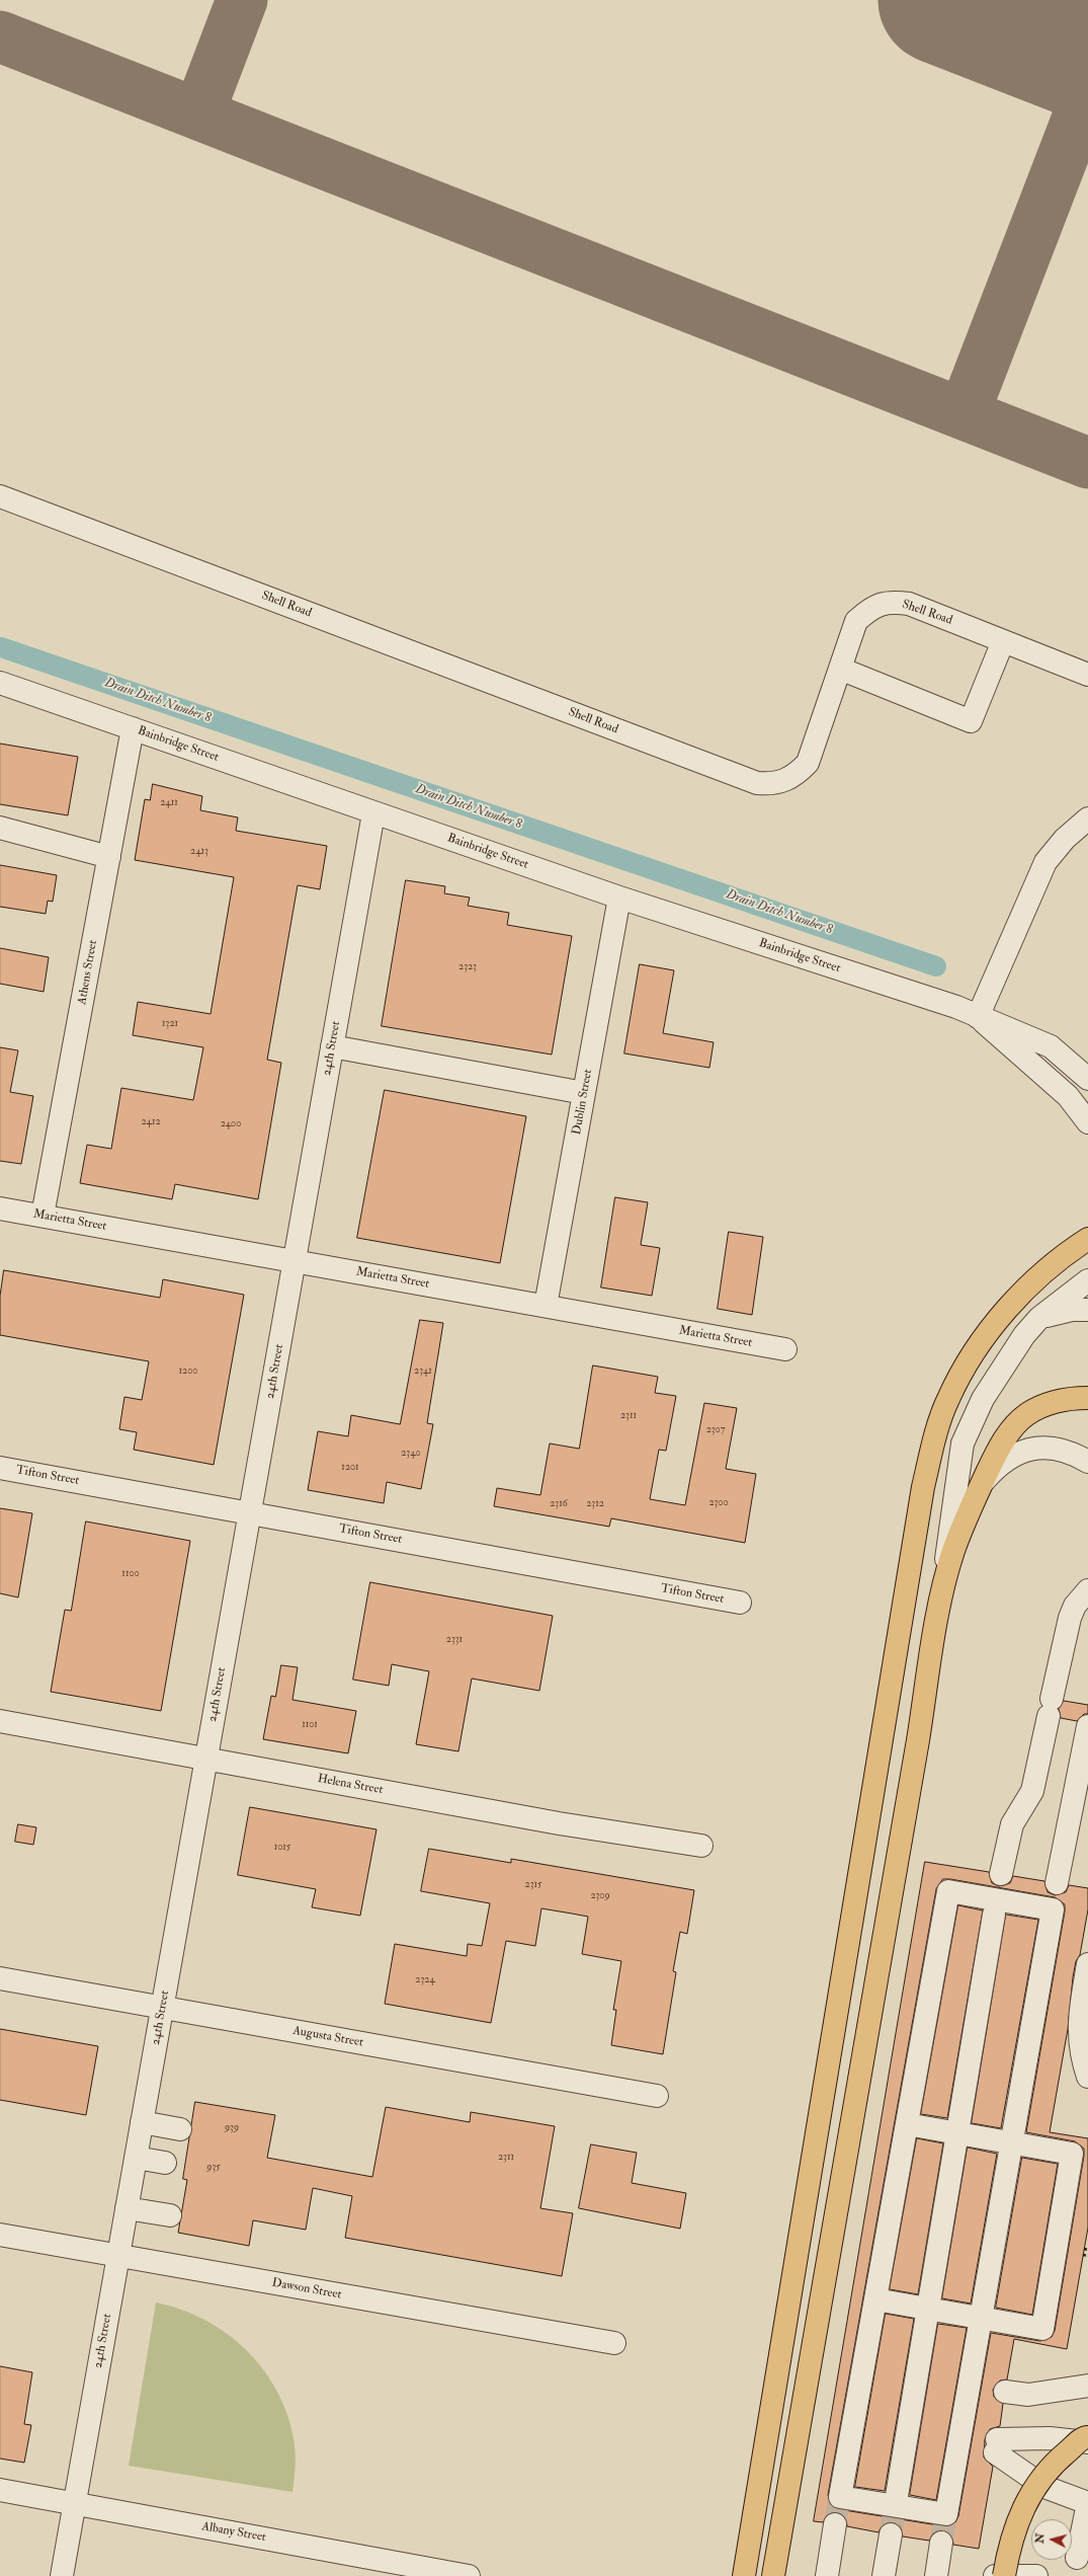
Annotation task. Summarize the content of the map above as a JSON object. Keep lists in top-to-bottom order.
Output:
{
  "streets": {
    "street": [
      "Shell Road",
      "Bainbridge Street",
      "Athens Street",
      "24th Street",
      "Dublin Street",
      "Marietta Street",
      "Tifton Street",
      "Helena Street",
      "Augusta Street",
      "Dawson Street",
      "Albany Street"
    ]
  },
  "crossings": [
    ["Bainbridge Street", "Athens Street"],
    ["Bainbridge Street", "24th Street"],
    ["Bainbridge Street", "Dublin Street"],
    ["Athens Street", "Marietta Street"],
    ["24th Street", "Marietta Street"],
    ["24th Street", "Tifton Street"],
    ["24th Street", "Helena Street"],
    ["24th Street", "Augusta Street"],
    ["24th Street", "Dawson Street"],
    ["24th Street", "Albany Street"],
    ["Dublin Street", "Marietta Street"]
  ],
  "water": ["Drain Ditch Number 8"],
  "house_numbers": [
    "2411",
    "2413",
    "2323",
    "1321",
    "2412",
    "2400",
    "1200",
    "2341",
    "2311",
    "2307",
    "2340",
    "1201",
    "2300",
    "2316",
    "2312",
    "1100",
    "2331",
    "1101",
    "1015",
    "2315",
    "2309",
    "2324",
    "939",
    "2311",
    "935"
  ],
  "north": "left"
}
